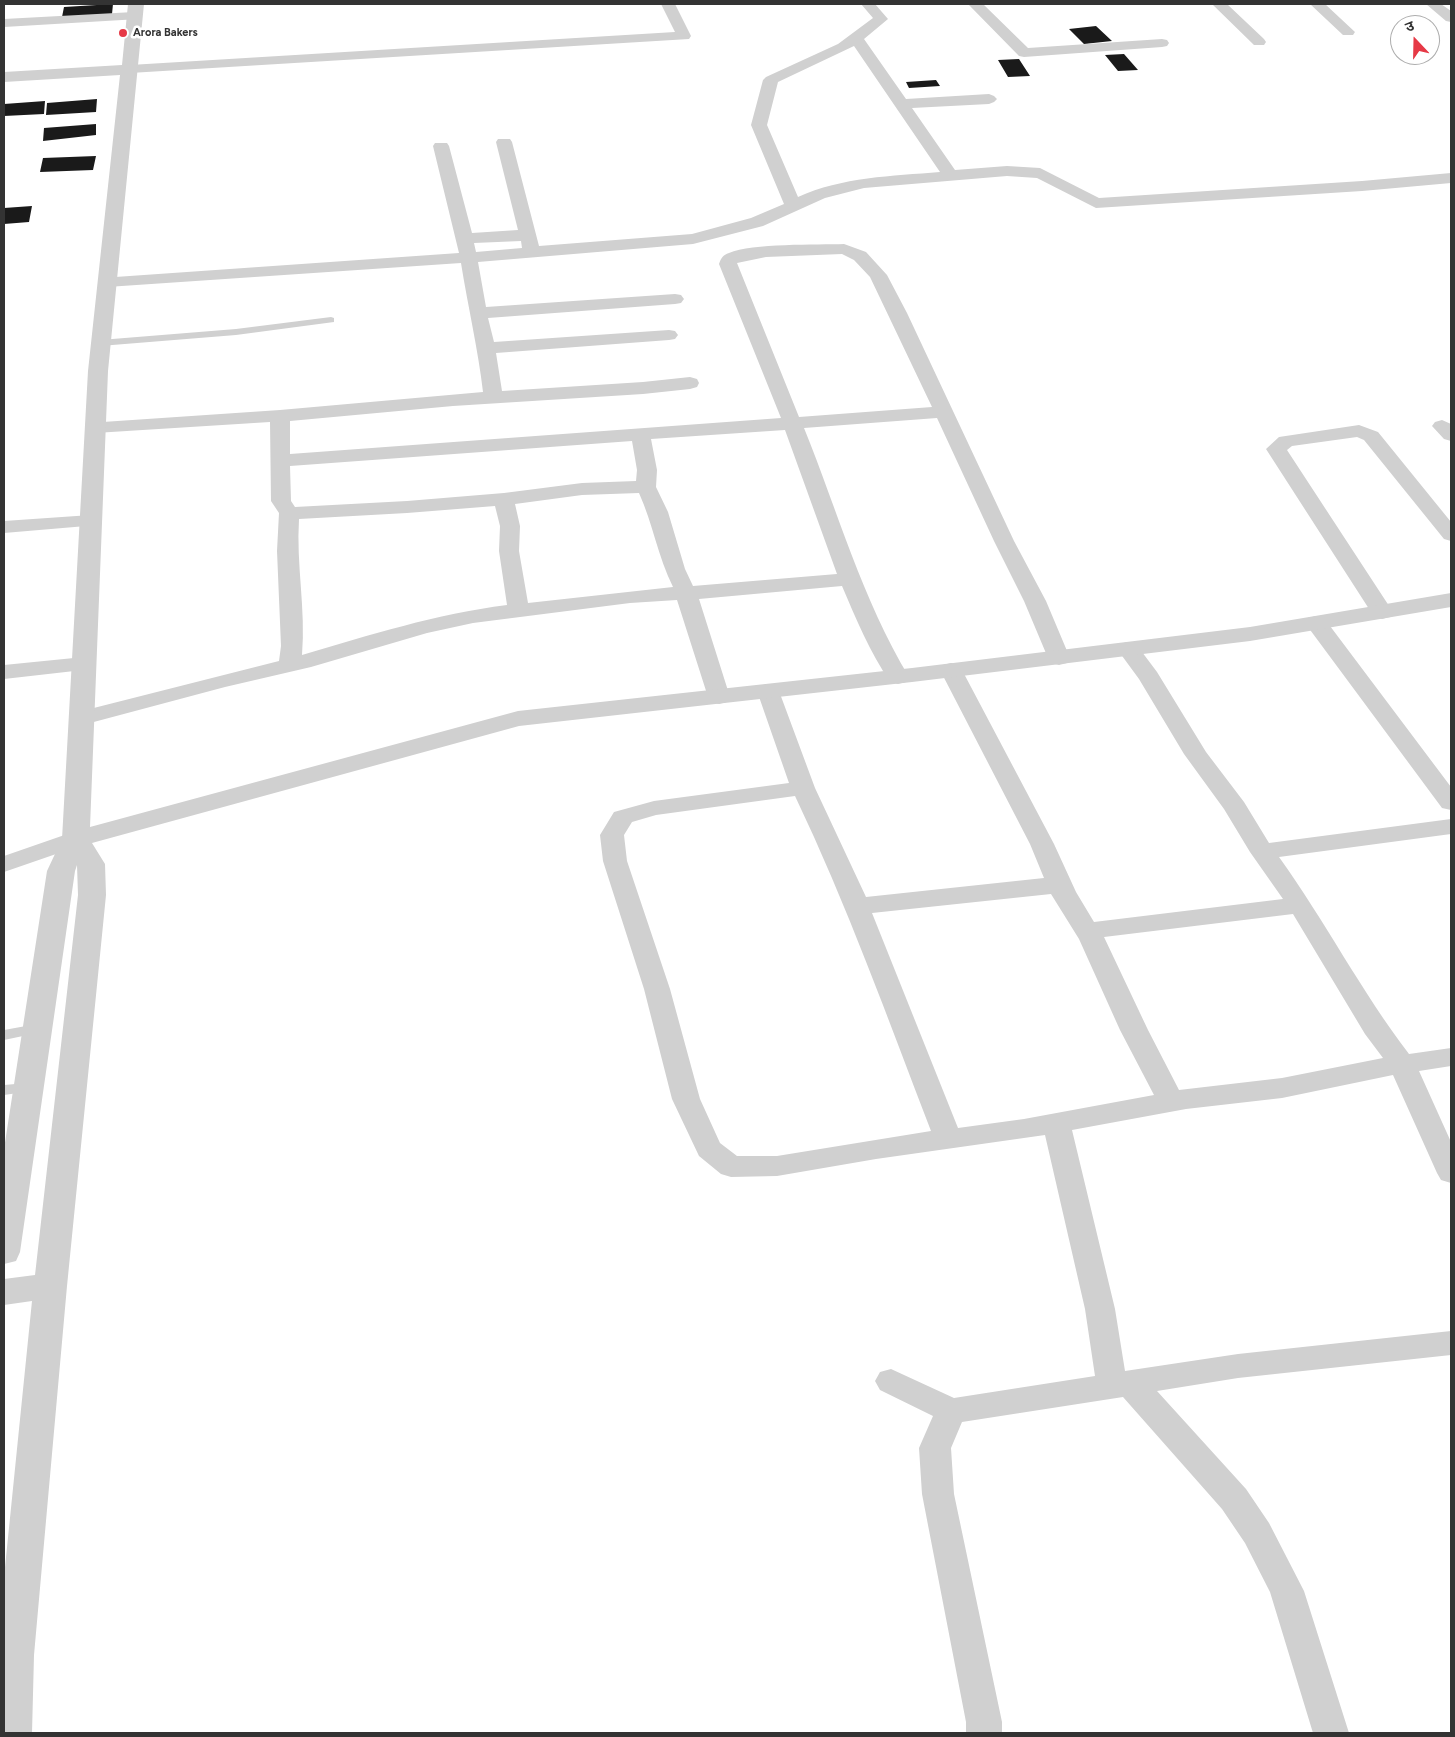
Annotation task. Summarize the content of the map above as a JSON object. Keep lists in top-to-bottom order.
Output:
{
  "places": ["Arora Bakers"],
  "north": "top"
}
